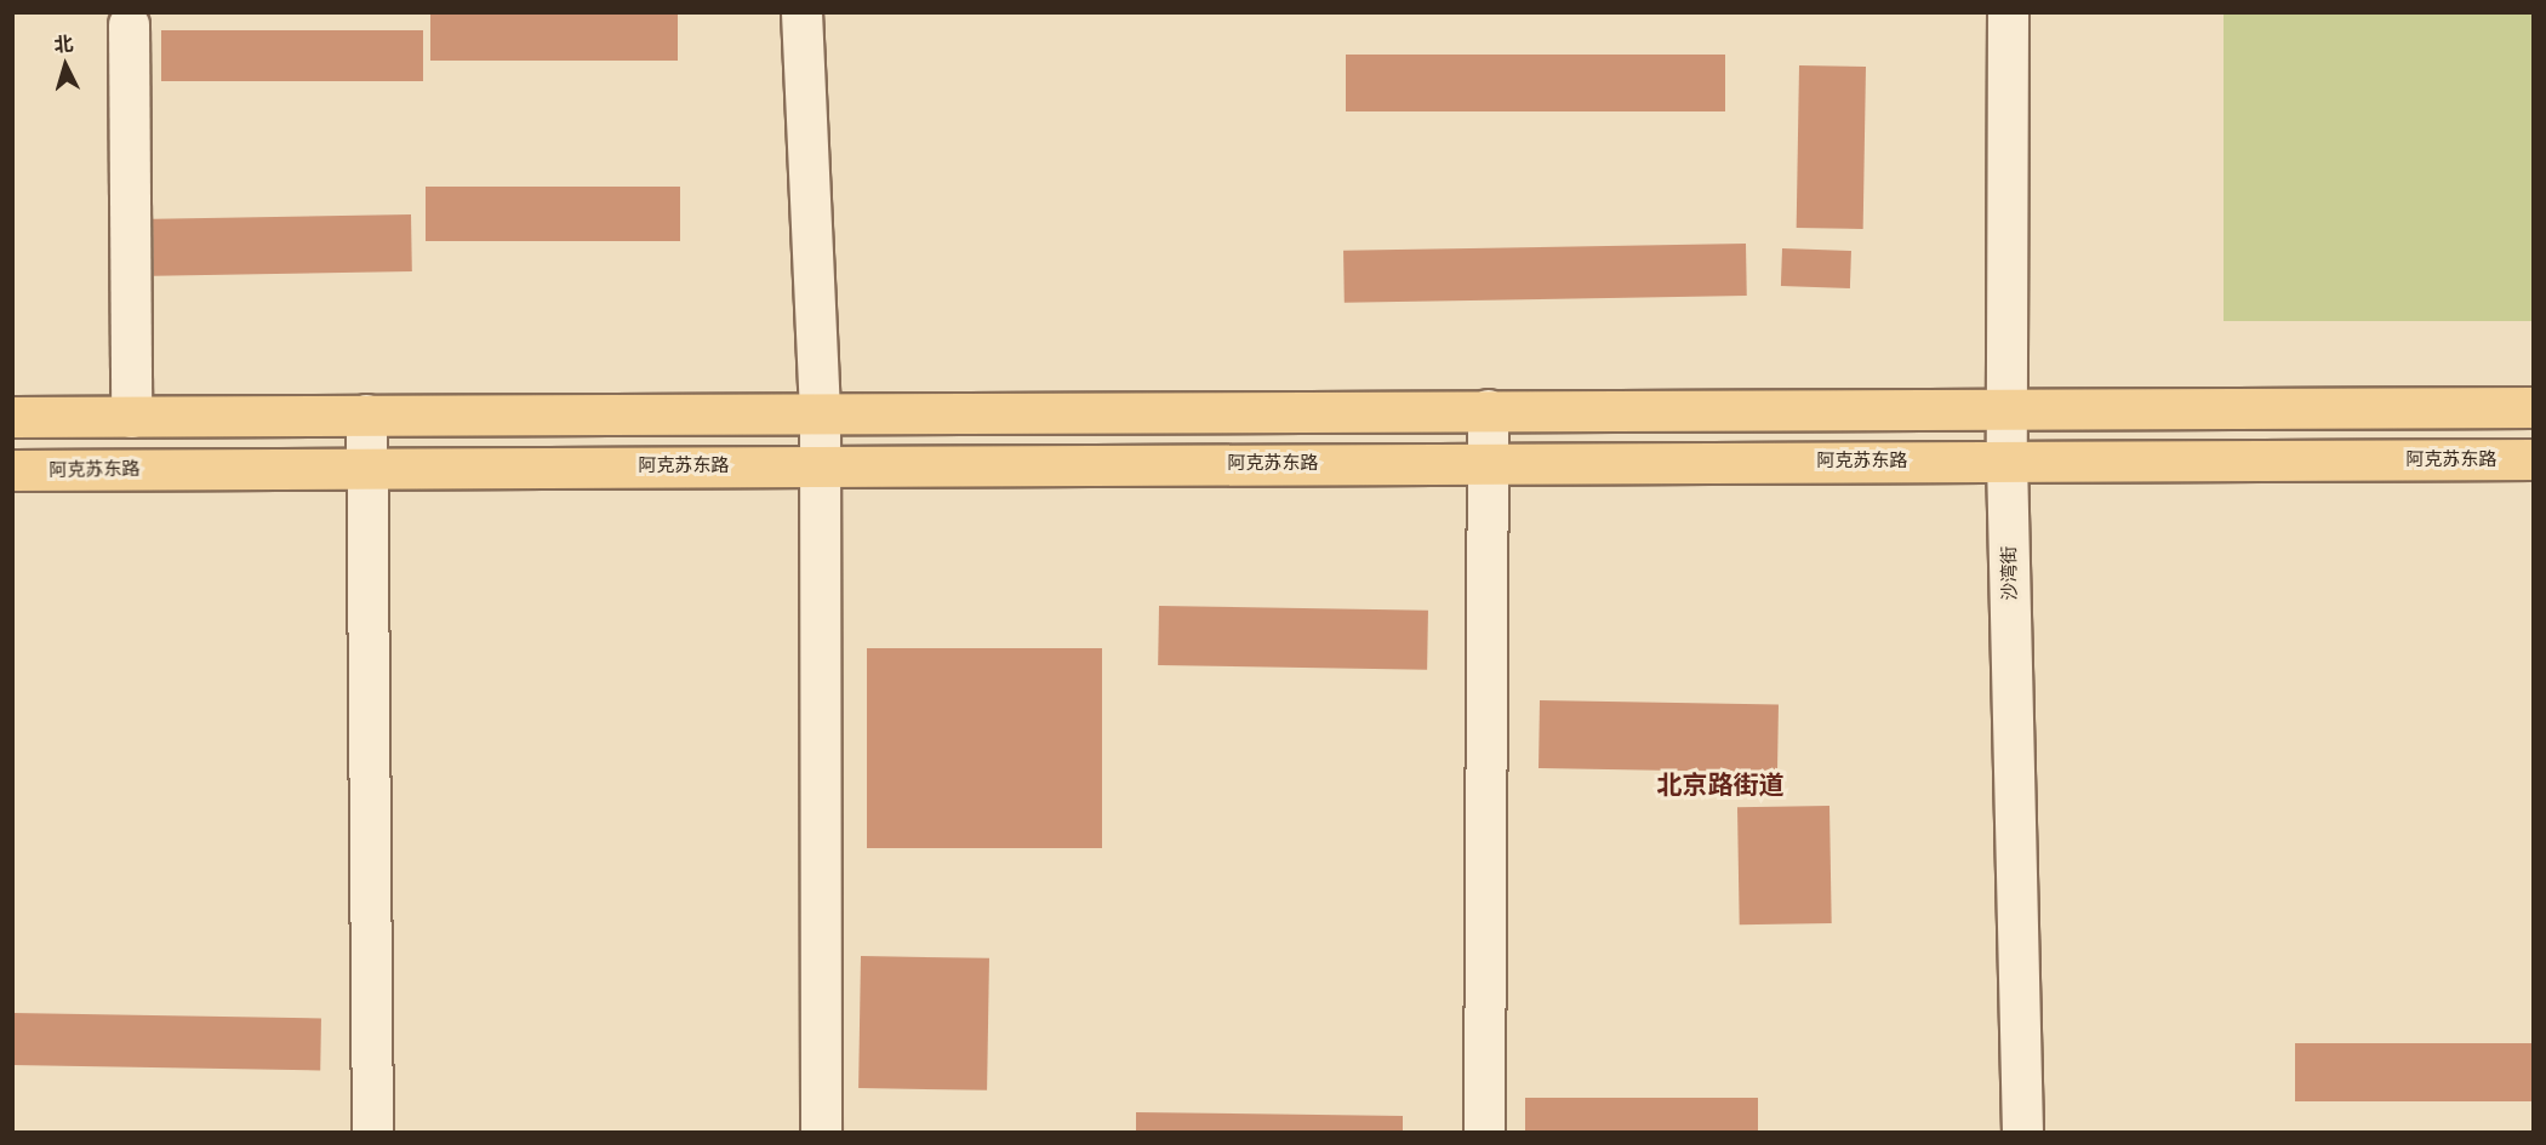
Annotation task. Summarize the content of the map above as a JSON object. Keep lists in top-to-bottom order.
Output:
{
  "streets": {
    "main road": ["阿克苏东路"],
    "street": ["沙湾街"]
  },
  "crossings": [
    ["阿克苏东路", "沙湾街"]
  ],
  "districts": ["北京路街道"],
  "north": "top"
}
